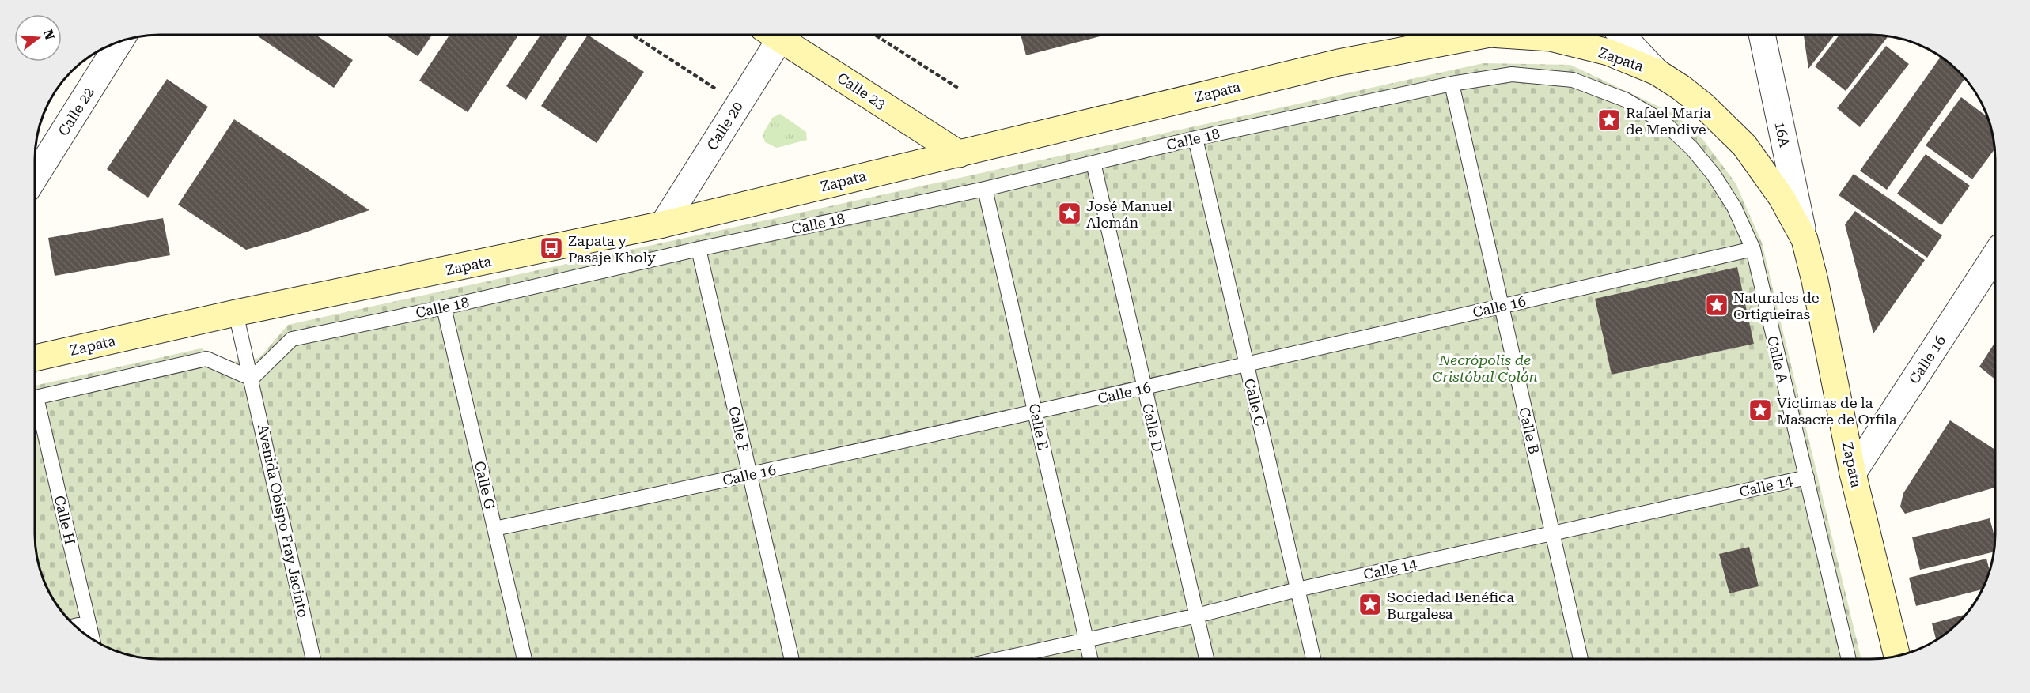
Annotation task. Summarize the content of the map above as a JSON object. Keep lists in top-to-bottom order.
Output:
{
  "streets": {
    "main road": ["Zapata", "Calle 23"],
    "street": [
      "Calle 22",
      "Calle 20",
      "16A",
      "Calle 16"
    ],
    "lane": [
      "Calle 18",
      "Calle A",
      "Calle C",
      "Calle E",
      "Calle D",
      "Calle F",
      "Calle B",
      "Calle G",
      "Calle 14",
      "Calle H",
      "Avenida Obispo Fray Jacinto"
    ]
  },
  "crossings": [
    ["Zapata", "Calle 23"],
    ["Zapata", "Calle 20"],
    ["Zapata", "16A"],
    ["Zapata", "Calle 16"],
    ["Zapata", "Avenida Obispo Fray Jacinto"],
    ["Calle 18", "Calle A"],
    ["Calle 18", "Calle C"],
    ["Calle 18", "Calle E"],
    ["Calle 18", "Calle D"],
    ["Calle 18", "Calle F"],
    ["Calle 18", "Calle B"],
    ["Calle 18", "Calle G"],
    ["Calle 18", "Avenida Obispo Fray Jacinto"],
    ["Calle 16", "Calle A"],
    ["Calle 16", "Calle C"],
    ["Calle 16", "Calle E"],
    ["Calle 16", "Calle D"],
    ["Calle 16", "Calle F"],
    ["Calle 16", "Calle B"],
    ["Calle 16", "Calle G"],
    ["Calle A", "Calle 14"],
    ["Calle C", "Calle 14"],
    ["Calle E", "Calle 14"],
    ["Calle D", "Calle 14"],
    ["Calle B", "Calle 14"]
  ],
  "parks": ["Necrópolis de Cristóbal Colón"],
  "places": {
    "place": [
      "Rafael María de Mendive",
      "José Manuel Alemán",
      "Naturales de Ortigueiras",
      "Víctimas de la Masacre de Orfila",
      "Sociedad Benéfica Burgalesa"
    ],
    "bus stop": ["Zapata y Pasaje Kholy"]
  },
  "north": "right"
}
